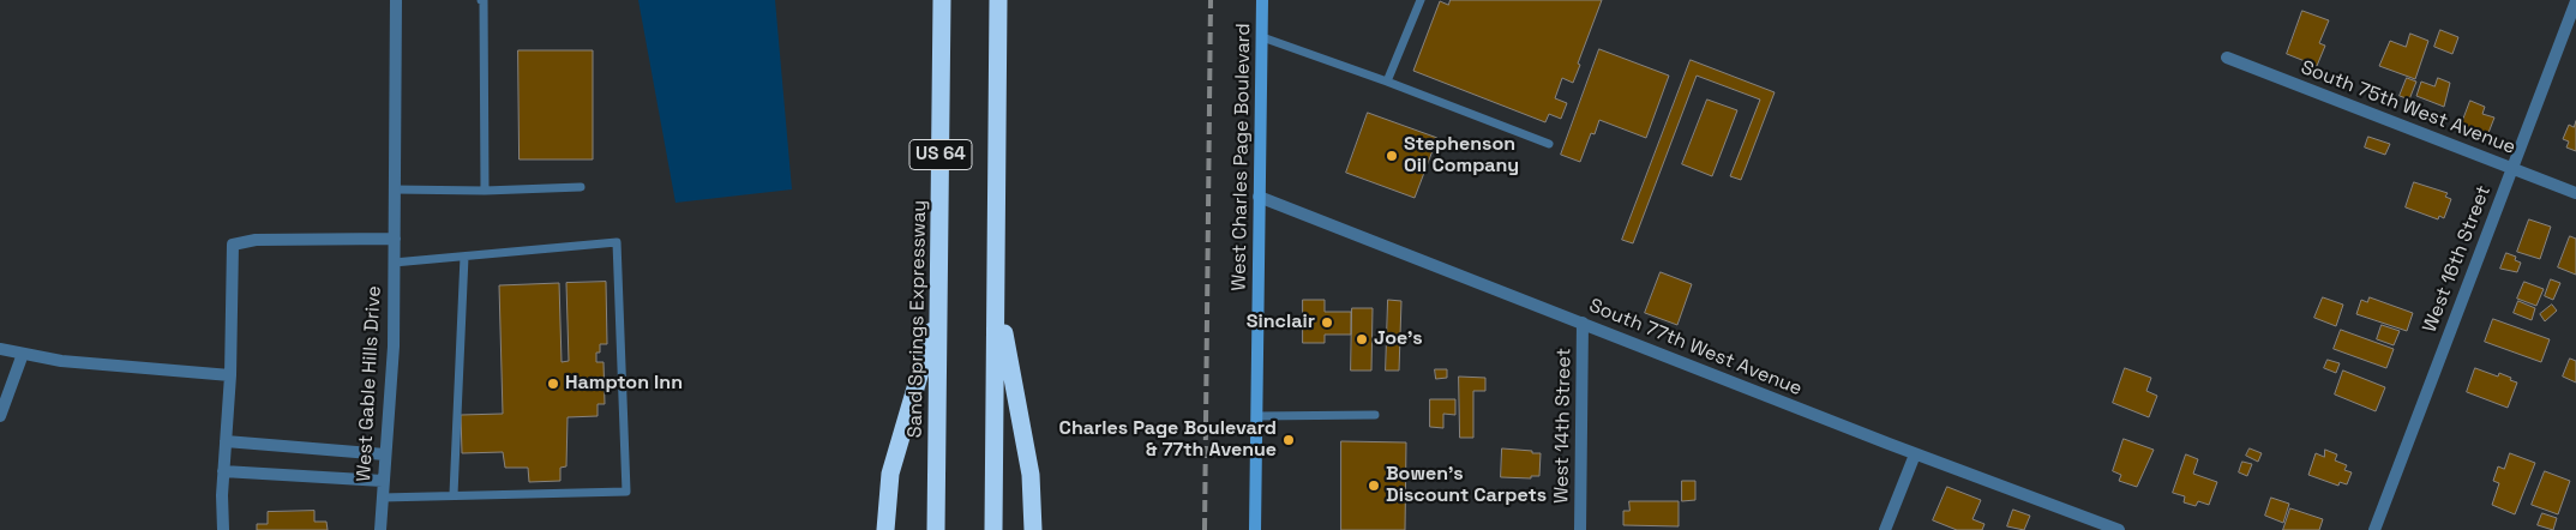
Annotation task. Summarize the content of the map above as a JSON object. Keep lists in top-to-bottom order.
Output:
{
  "streets": {
    "highway": ["US 64", "Sand Springs Expressway"],
    "main road": ["West Charles Page Boulevard"],
    "street": [
      "South 75th West Avenue",
      "West 16th Street",
      "South 77th West Avenue",
      "West Gable Hills Drive",
      "West 14th Street"
    ]
  },
  "crossings": [
    ["South 75th West Avenue", "West 16th Street"],
    ["West Charles Page Boulevard", "South 77th West Avenue"],
    ["South 77th West Avenue", "West 14th Street"]
  ],
  "places": [
    "Stephenson Oil Company",
    "Sinclair",
    "Joe's",
    "Hampton Inn",
    "Charles Page Boulevard & 77th Avenue",
    "Bowen's Discount Carpets"
  ]
}
